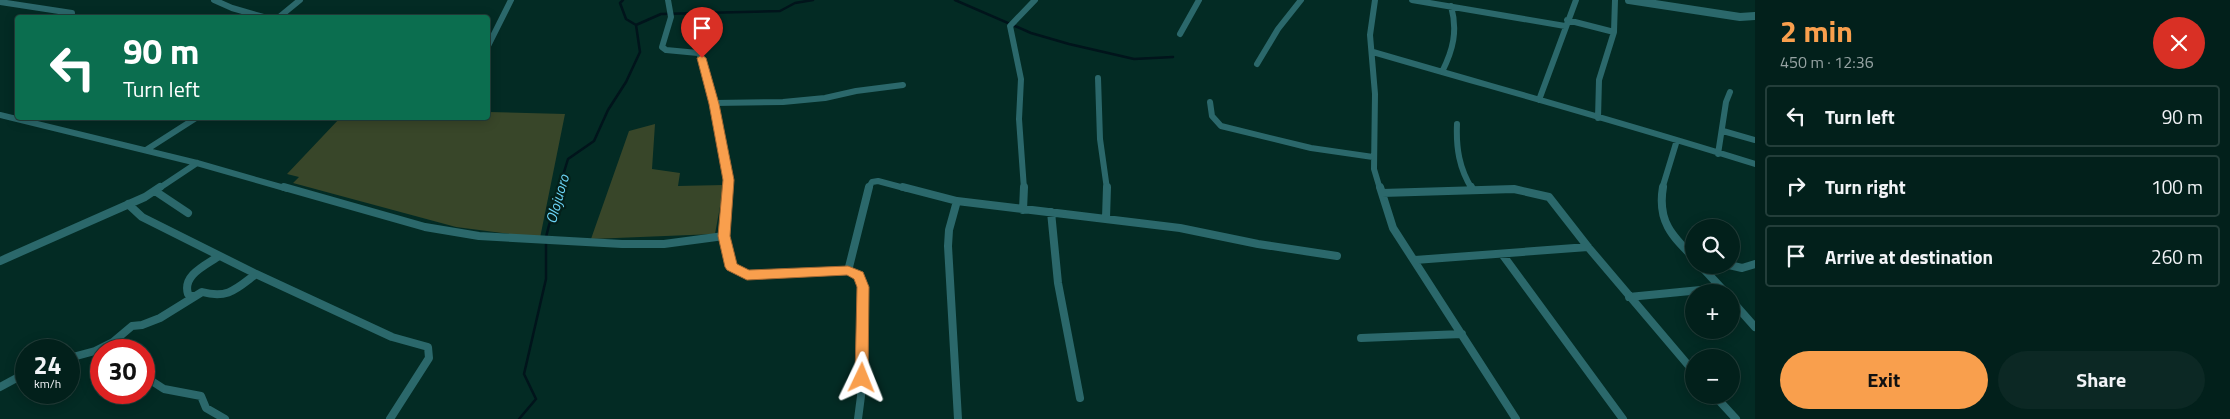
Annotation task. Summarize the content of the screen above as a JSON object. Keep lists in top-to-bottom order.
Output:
{
  "water": ["Olojuoro"],
  "page": {
    "heading": ["2 min", "450 m · 12:36"],
    "turn": ["90 m", "Turn left"],
    "list": [
      {
        "name": "Turn left",
        "value": "90 m"
      },
      {
        "name": "Turn right",
        "value": "100 m"
      },
      {
        "name": "Arrive at destination",
        "value": "260 m"
      }
    ],
    "map_buttons": ["+", "−"],
    "speed": "24 km/h",
    "limit": "30",
    "buttons": ["Exit", "Share"]
  }
}
